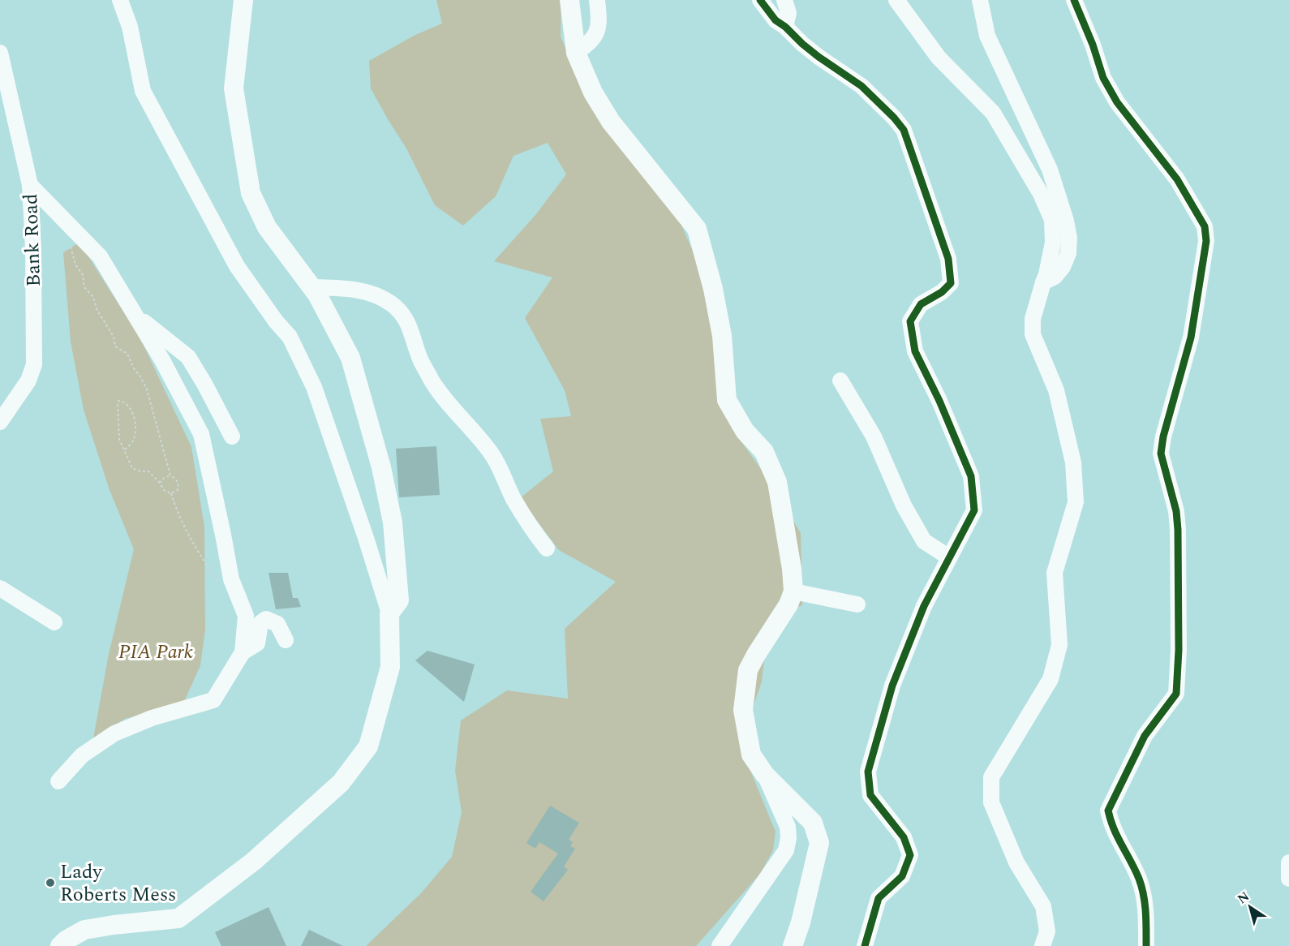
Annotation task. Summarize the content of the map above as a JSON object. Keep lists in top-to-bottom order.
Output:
{
  "streets": {
    "street": ["Bank Road"]
  },
  "parks": ["PIA Park"],
  "places": ["Lady Roberts Mess"],
  "north": "top left"
}
